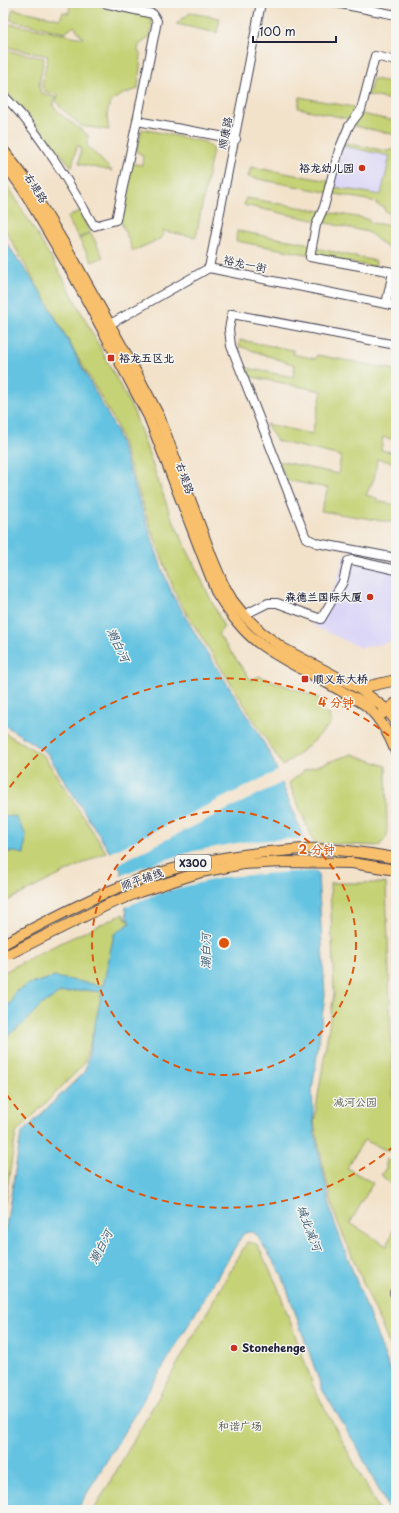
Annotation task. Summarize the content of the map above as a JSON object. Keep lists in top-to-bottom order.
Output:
{
  "streets": {
    "main road": ["右堤路", "X300", "顺平辅线"],
    "street": ["顺康路", "裕龙一街"]
  },
  "crossings": [
    ["顺康路", "裕龙一街"],
    ["右堤路", "裕龙一街"]
  ],
  "water": ["潮白河", "城北减河"],
  "parks": ["减河公园", "和谐广场"],
  "places": {
    "other": ["裕龙幼儿园", "森德兰国际大厦", "Stonehenge"],
    "transit": ["裕龙五区北", "顺义东大桥"]
  },
  "scale_bar": "100 m",
  "rings": ["4 分钟", "2 分钟"]
}
